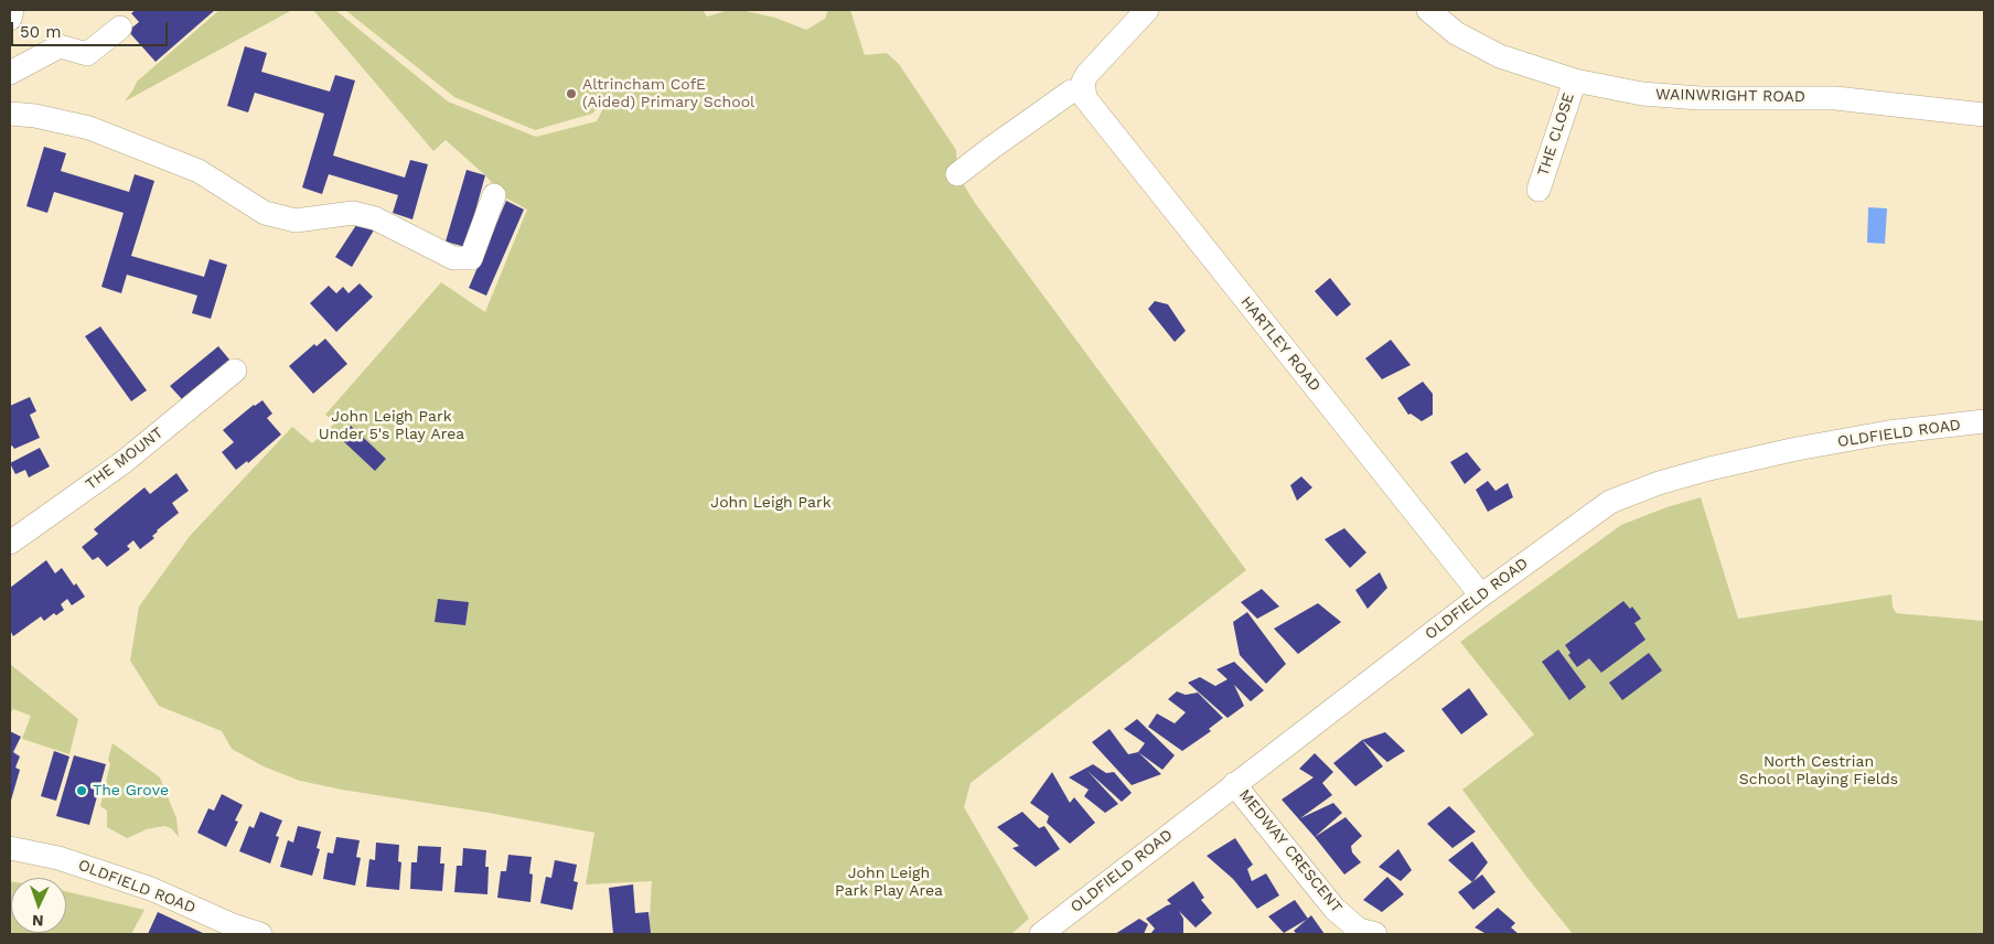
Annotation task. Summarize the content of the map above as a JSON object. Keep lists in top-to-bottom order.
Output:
{
  "streets": {
    "street": [
      "WAINWRIGHT ROAD",
      "THE CLOSE",
      "HARTLEY ROAD",
      "OLDFIELD ROAD",
      "THE MOUNT",
      "MEDWAY CRESCENT"
    ]
  },
  "crossings": [
    ["WAINWRIGHT ROAD", "THE CLOSE"],
    ["HARTLEY ROAD", "OLDFIELD ROAD"],
    ["OLDFIELD ROAD", "MEDWAY CRESCENT"]
  ],
  "parks": [
    "John Leigh Park Under 5's Play Area",
    "John Leigh Park",
    "North Cestrian School Playing Fields",
    "John Leigh Park Play Area"
  ],
  "places": ["Altrincham CofE (Aided) Primary School", "The Grove"],
  "scale_bar": "50 m",
  "north": "bottom"
}
